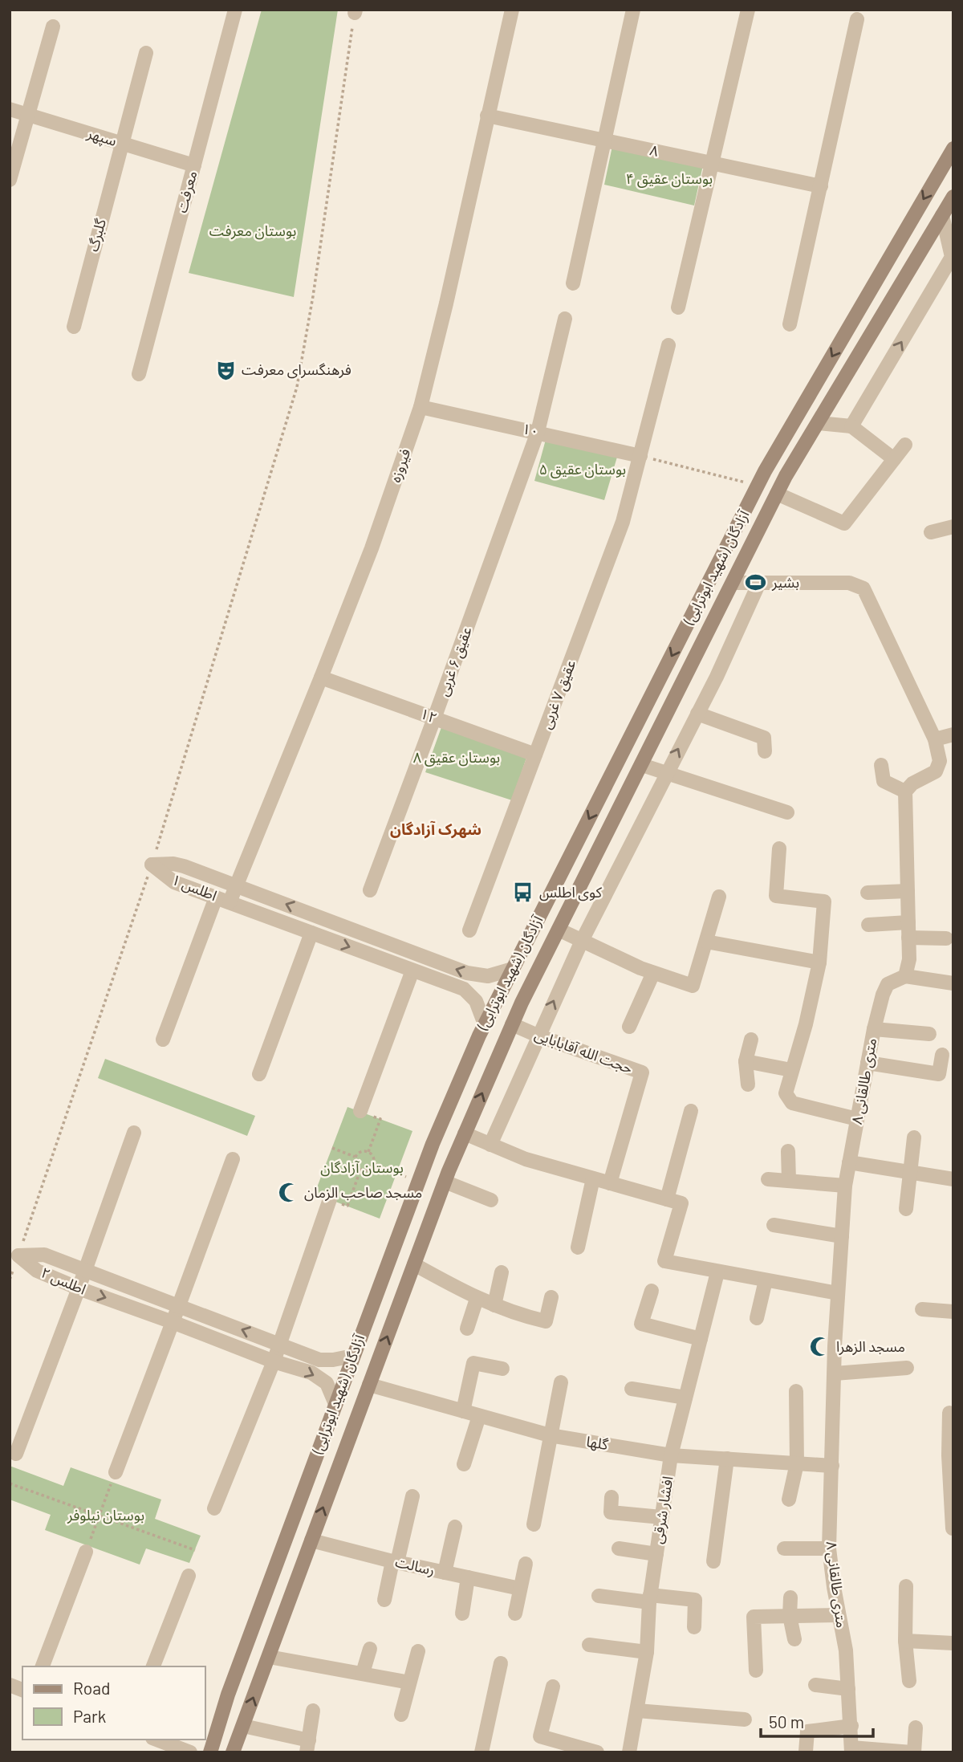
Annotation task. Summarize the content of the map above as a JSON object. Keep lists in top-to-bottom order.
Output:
{
  "streets": {
    "main road": ["آزادگان (شهید ابوترابی)"],
    "street": [
      "سپهر",
      "۸",
      "معرفت",
      "گلبرگ",
      "۱۰",
      "فیروزه",
      "عقیق ۶ غربی",
      "عقیق ۷ غربی",
      "۱۲",
      "اطلس ۱",
      "حجت الله آقابابایی",
      "۸ متری طالقانی",
      "اطلس ۲",
      "گلها",
      "افشار شرقی",
      "رسالت"
    ]
  },
  "crossings": [
    ["سپهر", "معرفت"],
    ["سپهر", "گلبرگ"],
    ["۸", "فیروزه"],
    ["۱۰", "فیروزه"],
    ["۱۰", "عقیق ۶ غربی"],
    ["۱۰", "عقیق ۷ غربی"],
    ["فیروزه", "۱۲"],
    ["فیروزه", "اطلس ۱"],
    ["آزادگان (شهید ابوترابی)", "اطلس ۱"],
    ["آزادگان (شهید ابوترابی)", "حجت الله آقابابایی"],
    ["آزادگان (شهید ابوترابی)", "اطلس ۲"],
    ["آزادگان (شهید ابوترابی)", "گلها"],
    ["آزادگان (شهید ابوترابی)", "رسالت"],
    ["عقیق ۶ غربی", "۱۲"],
    ["عقیق ۷ غربی", "۱۲"],
    ["۸ متری طالقانی", "گلها"],
    ["گلها", "افشار شرقی"]
  ],
  "districts": ["شهرک آزادگان"],
  "parks": [
    "بوستان عقیق ۴",
    "بوستان معرفت",
    "بوستان عقیق ۵",
    "بوستان عقیق ۸",
    "بوستان آزادگان",
    "بوستان نیلوفر"
  ],
  "places": {
    "theatre": ["فرهنگسرای معرفت"],
    "sports": ["بشیر"],
    "bus stop": ["کوی اطلس"],
    "mosque": ["مسجد صاحب الزمان", "مسجد الزهرا"]
  },
  "legend": ["Road", "Park"],
  "scale_bar": "50 m"
}
